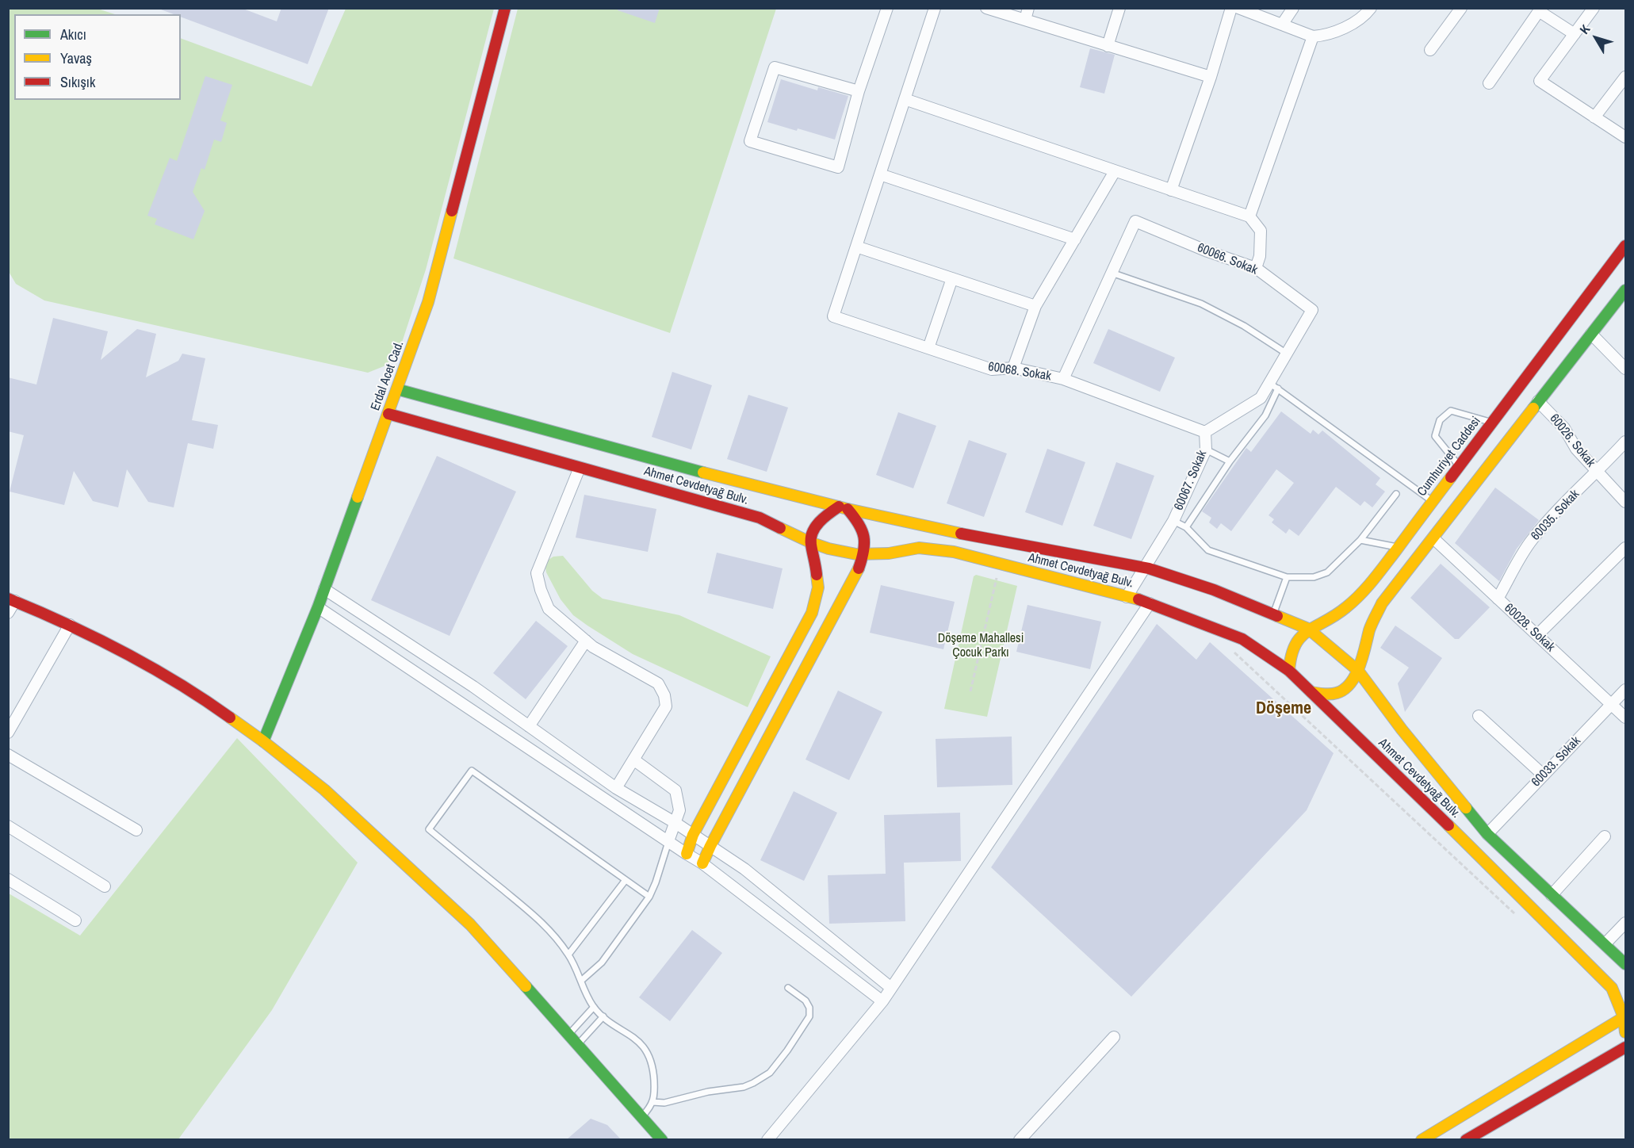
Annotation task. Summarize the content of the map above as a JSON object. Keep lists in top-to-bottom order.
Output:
{
  "streets": {
    "street": [
      "60066. Sokak",
      "60068. Sokak",
      "Erdal Acet Cad.",
      "60026. Sokak",
      "Cumhuriyet Caddesi",
      "60067. Sokak",
      "Ahmet Cevdetyağ Bulv.",
      "60035. Sokak",
      "60028. Sokak",
      "60033. Sokak"
    ]
  },
  "crossings": [
    ["60066. Sokak", "60067. Sokak"],
    ["60068. Sokak", "60067. Sokak"],
    ["Erdal Acet Cad.", "Ahmet Cevdetyağ Bulv."],
    ["60026. Sokak", "60035. Sokak"],
    ["Cumhuriyet Caddesi", "Ahmet Cevdetyağ Bulv."],
    ["60067. Sokak", "Ahmet Cevdetyağ Bulv."],
    ["Ahmet Cevdetyağ Bulv.", "60033. Sokak"],
    ["60035. Sokak", "60028. Sokak"],
    ["60028. Sokak", "60033. Sokak"]
  ],
  "districts": ["Döşeme"],
  "parks": ["Döşeme Mahallesi Çocuk Parkı"],
  "legend": ["Akıcı", "Yavaş", "Sıkışık"],
  "north": "top left"
}
